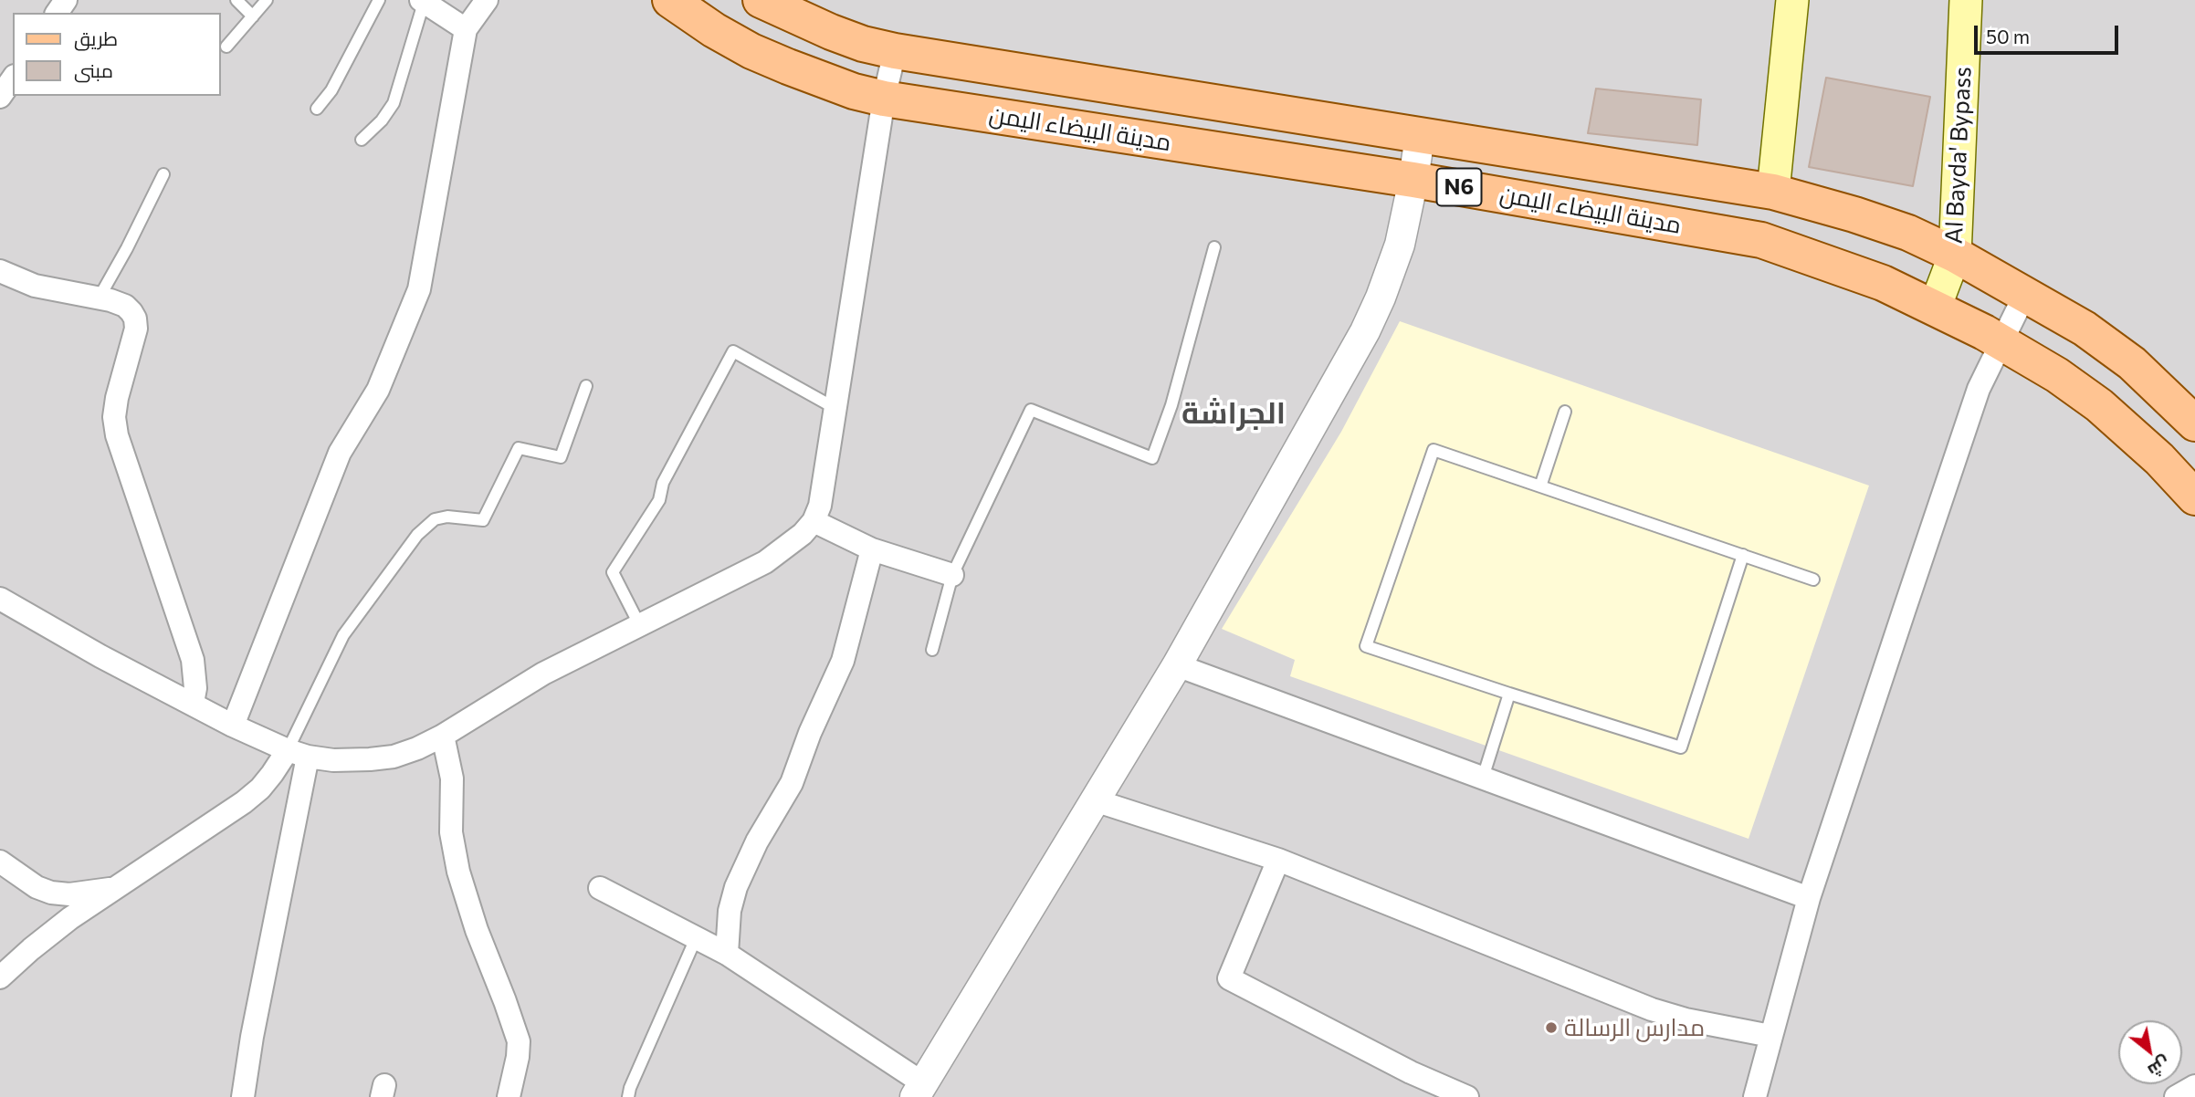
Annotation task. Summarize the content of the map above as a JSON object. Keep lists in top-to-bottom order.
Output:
{
  "streets": {
    "main road": ["مدينة البيضاء اليمن", "Al Bayda' Bypass", "N6"]
  },
  "crossings": [
    ["مدينة البيضاء اليمن", "Al Bayda' Bypass"]
  ],
  "districts": ["الجراشة"],
  "places": ["مدارس الرسالة"],
  "legend": ["طريق", "مبنى"],
  "scale_bar": "50 m",
  "north": "bottom right"
}
